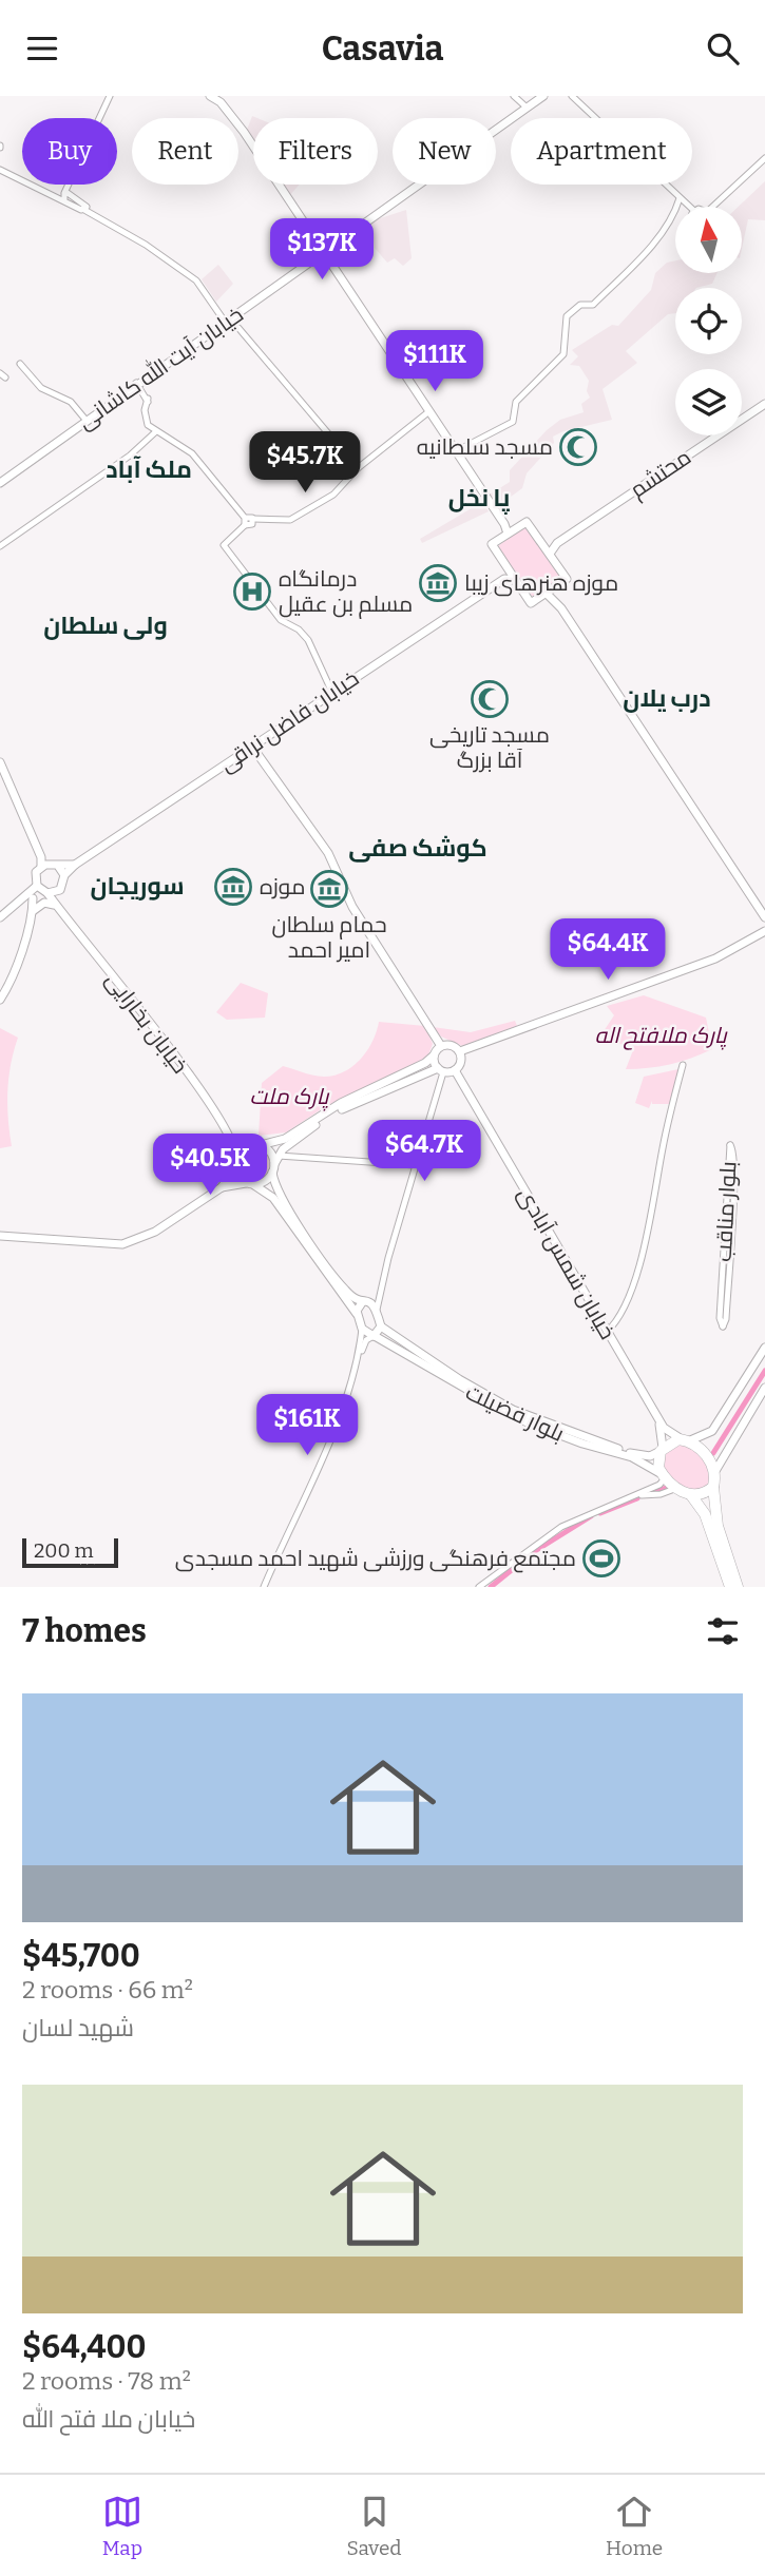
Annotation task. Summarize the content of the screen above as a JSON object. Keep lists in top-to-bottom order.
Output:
{
  "streets": {
    "main road": [
      "خیابان آیت الله کاشانی",
      "محتشم",
      "خیابان فاضل نراقی",
      "خیابان بخارایی",
      "خیابان شمس آبادی",
      "بلوار فضیلت"
    ],
    "street": ["بلوار مناقب"]
  },
  "crossings": [
    ["خیابان فاضل نراقی", "خیابان بخارایی"]
  ],
  "districts": [
    "ملک آباد",
    "پا نخل",
    "ولی سلطان",
    "درب یلان",
    "کوشک صفی",
    "سوریجان"
  ],
  "parks": ["پارک ملافتح اله", "پارک ملت"],
  "places": {
    "mosque": ["مسجد سلطانیه", "مسجد تاریخی آقا بزرگ"],
    "museum": ["موزه هنرهای زیبا", "موزه", "حمام سلطان امیر احمد"],
    "hospital": ["درمانگاه مسلم بن عقیل"],
    "sports": ["مجتمع فرهنگی ورزشی شهید احمد مسجدی"]
  },
  "scale_bar": "200 m",
  "north": "top",
  "page": {
    "header": "Casavia",
    "chip": [
      "Buy",
      "Rent",
      "Filters",
      "New",
      "Apartment"
    ],
    "price": [
      "$137K",
      "$111K",
      "$45.7K",
      "$64.4K",
      "$64.7K",
      "$40.5K",
      "$161K"
    ],
    "scale": "200 m",
    "heading": "7 homes",
    "list": [
      {
        "name": "$45,700",
        "note": "2 rooms · 66 m² · شهید لسان"
      },
      {
        "name": "$64,400",
        "note": "2 rooms · 78 m² · خیابان ملا فتح الله"
      }
    ],
    "tabs": ["Map", "Saved", "Home"]
  }
}
